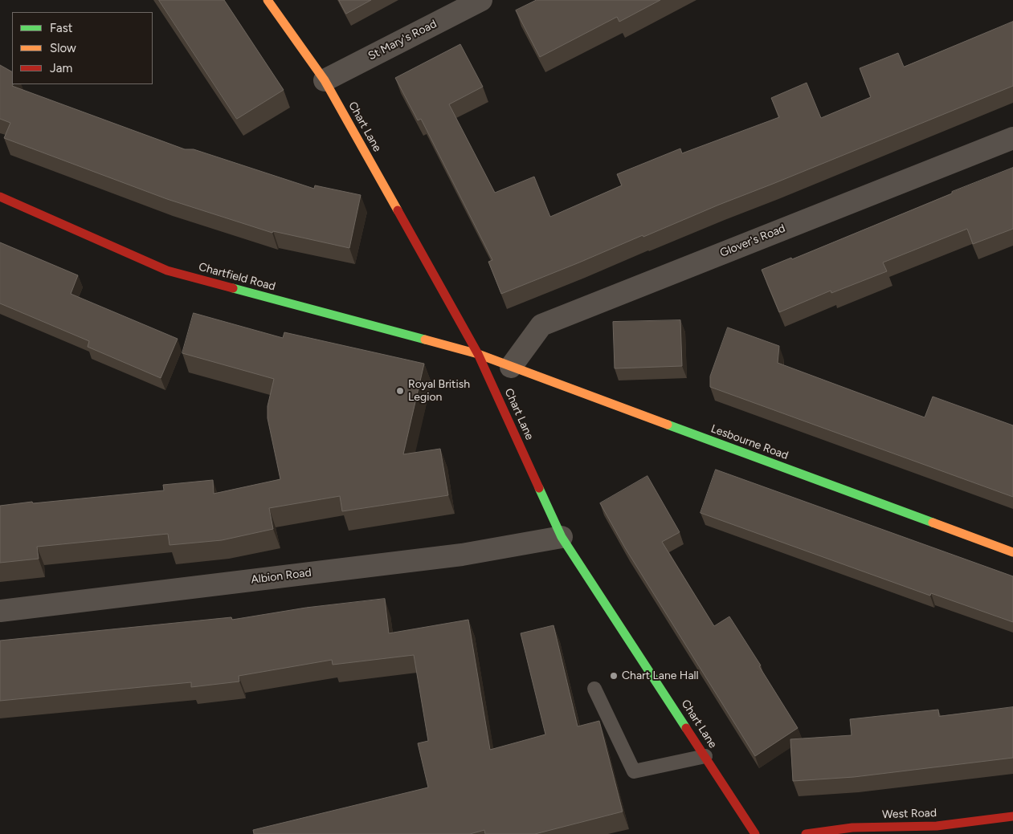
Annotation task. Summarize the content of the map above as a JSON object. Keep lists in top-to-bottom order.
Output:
{
  "streets": {
    "street": [
      "St Mary's Road",
      "Chart Lane",
      "Glover's Road",
      "Chartfield Road",
      "Lesbourne Road",
      "Albion Road",
      "West Road"
    ]
  },
  "crossings": [
    ["St Mary's Road", "Chart Lane"],
    ["Chart Lane", "Chartfield Road"],
    ["Chart Lane", "Lesbourne Road"],
    ["Chart Lane", "Albion Road"],
    ["Glover's Road", "Lesbourne Road"],
    ["Chartfield Road", "Lesbourne Road"]
  ],
  "places": ["Royal British Legion", "Chart Lane Hall"],
  "legend": ["Fast", "Slow", "Jam"]
}
